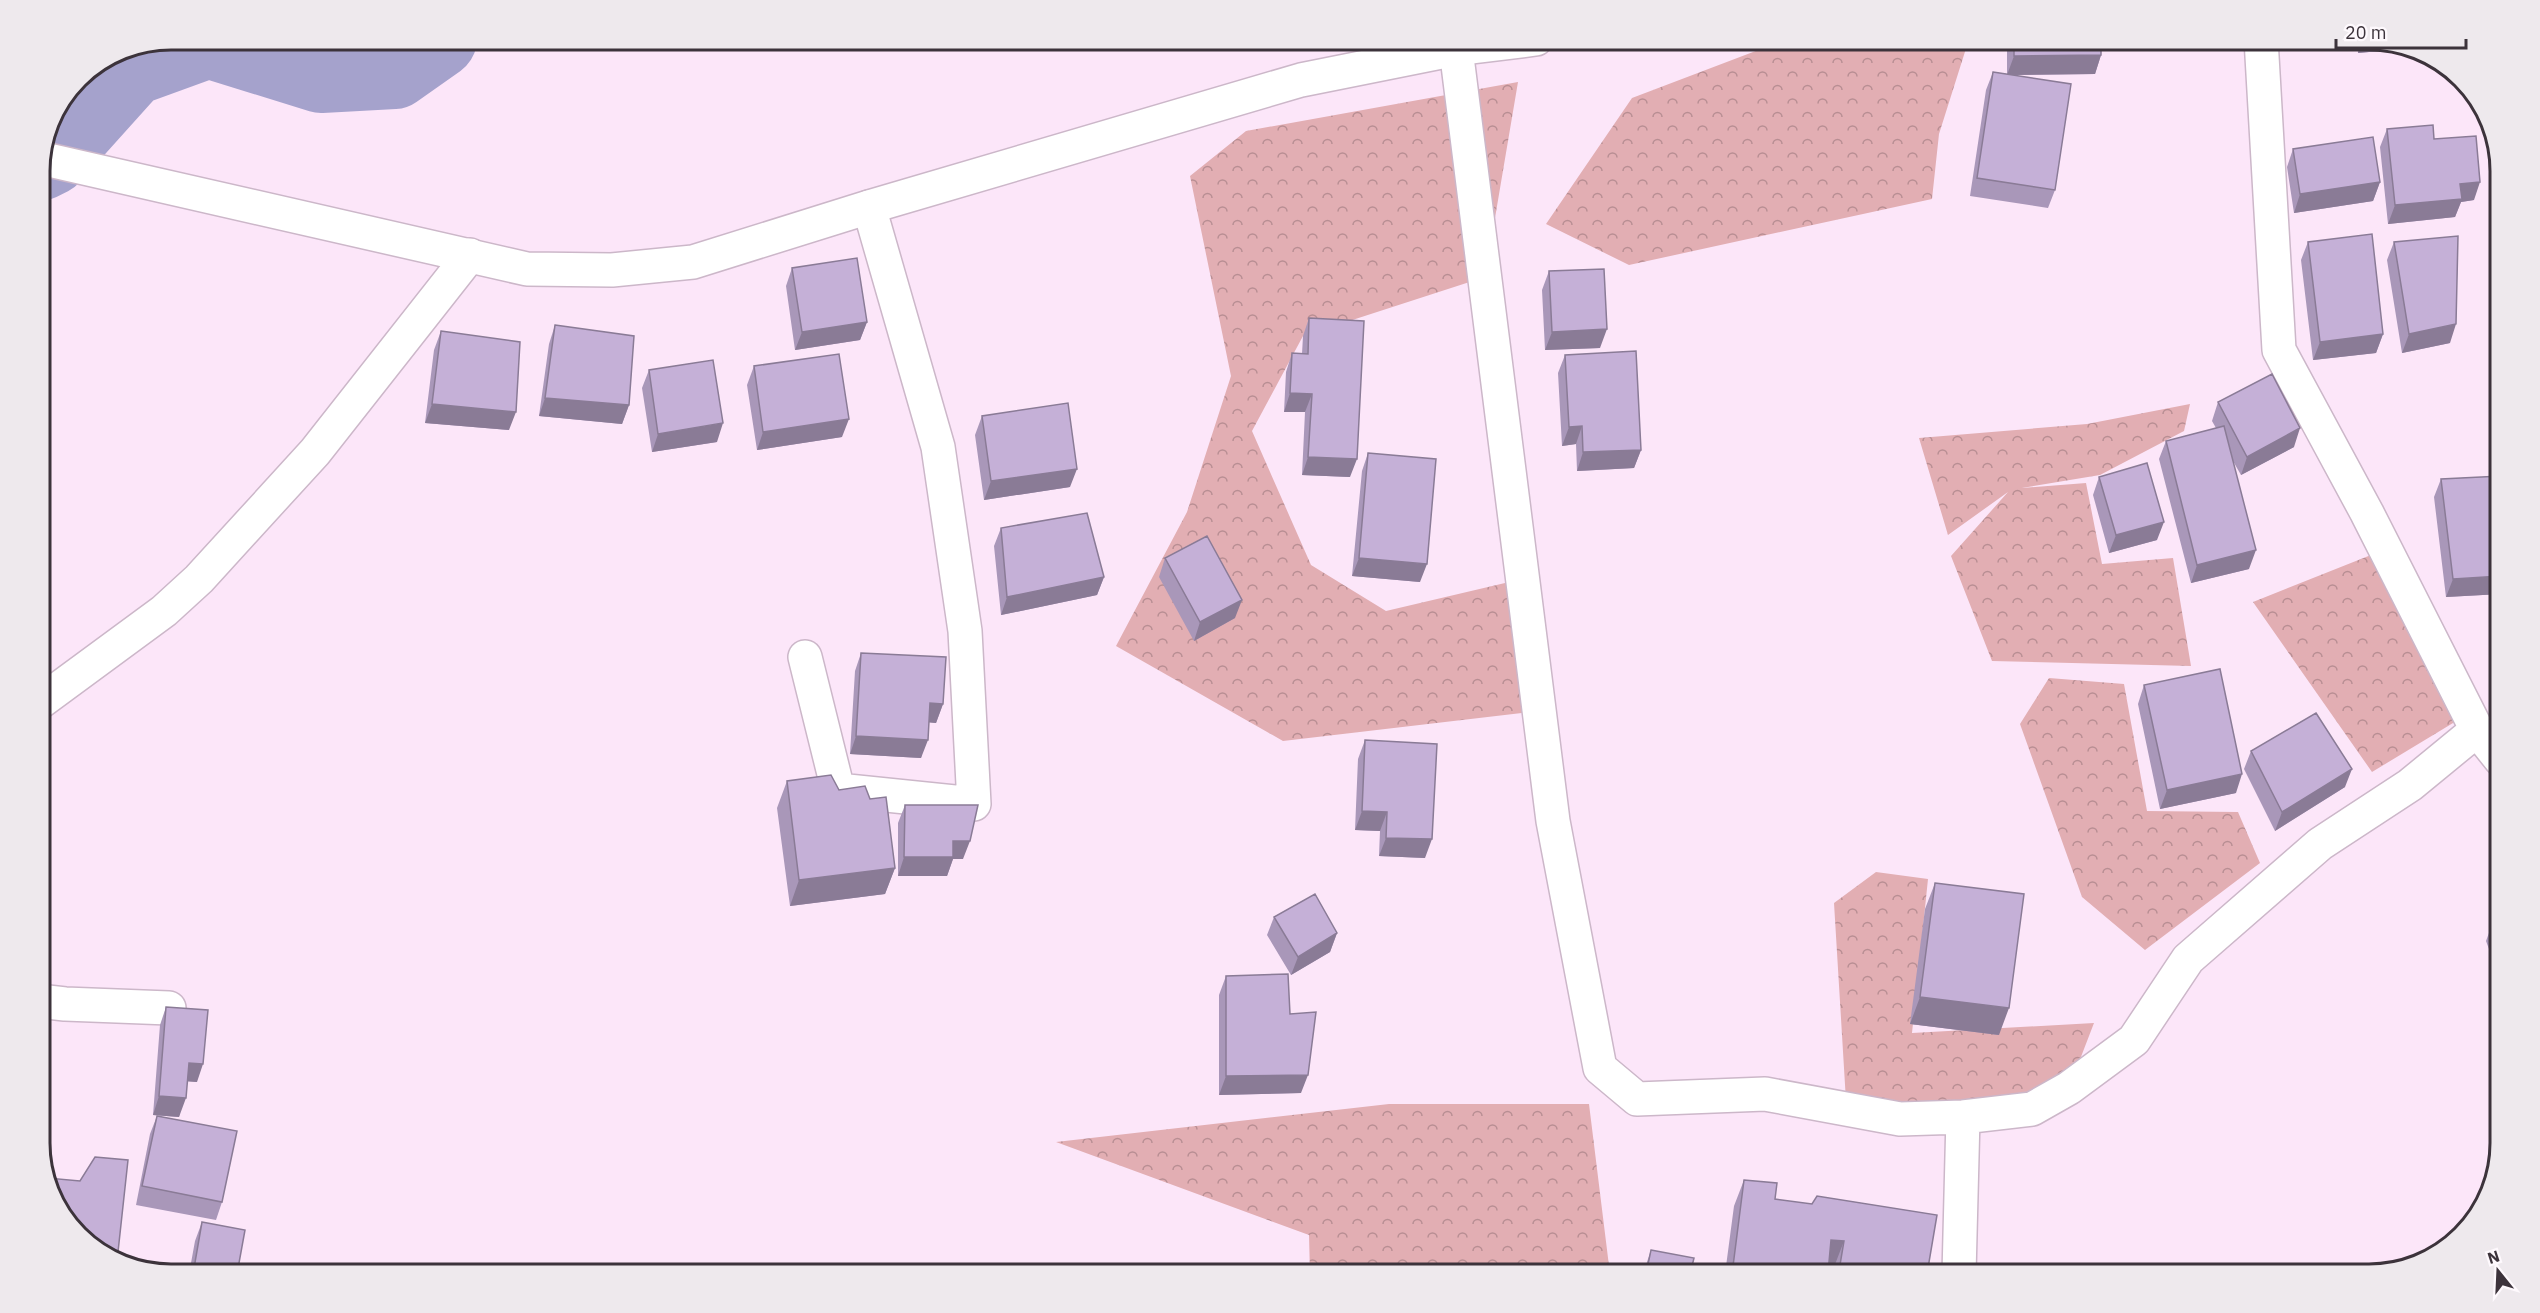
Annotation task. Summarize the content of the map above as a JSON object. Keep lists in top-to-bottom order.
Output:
{
  "scale_bar": "20 m",
  "north": "top"
}
